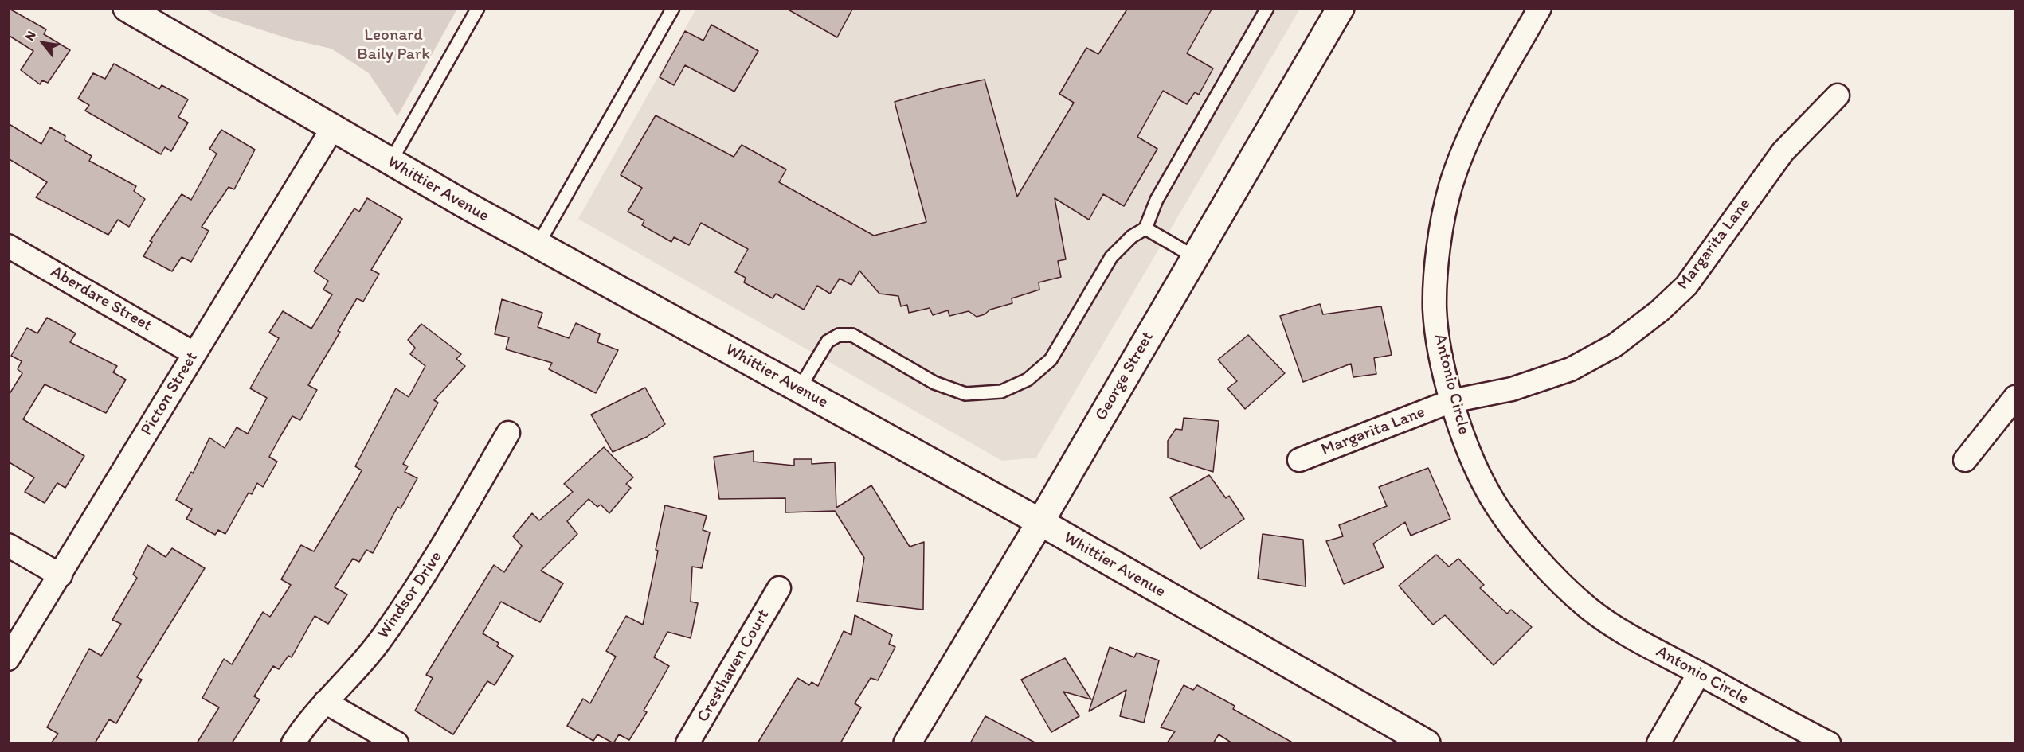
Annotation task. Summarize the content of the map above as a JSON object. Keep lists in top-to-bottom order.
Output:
{
  "streets": {
    "street": [
      "Whittier Avenue",
      "Margarita Lane",
      "Aberdare Street",
      "George Street",
      "Antonio Circle",
      "Picton Street",
      "Windsor Drive",
      "Cresthaven Court"
    ]
  },
  "crossings": [
    ["Whittier Avenue", "George Street"],
    ["Whittier Avenue", "Picton Street"],
    ["Margarita Lane", "Antonio Circle"],
    ["Aberdare Street", "Picton Street"]
  ],
  "parks": ["Leonard Baily Park"],
  "north": "top left"
}
